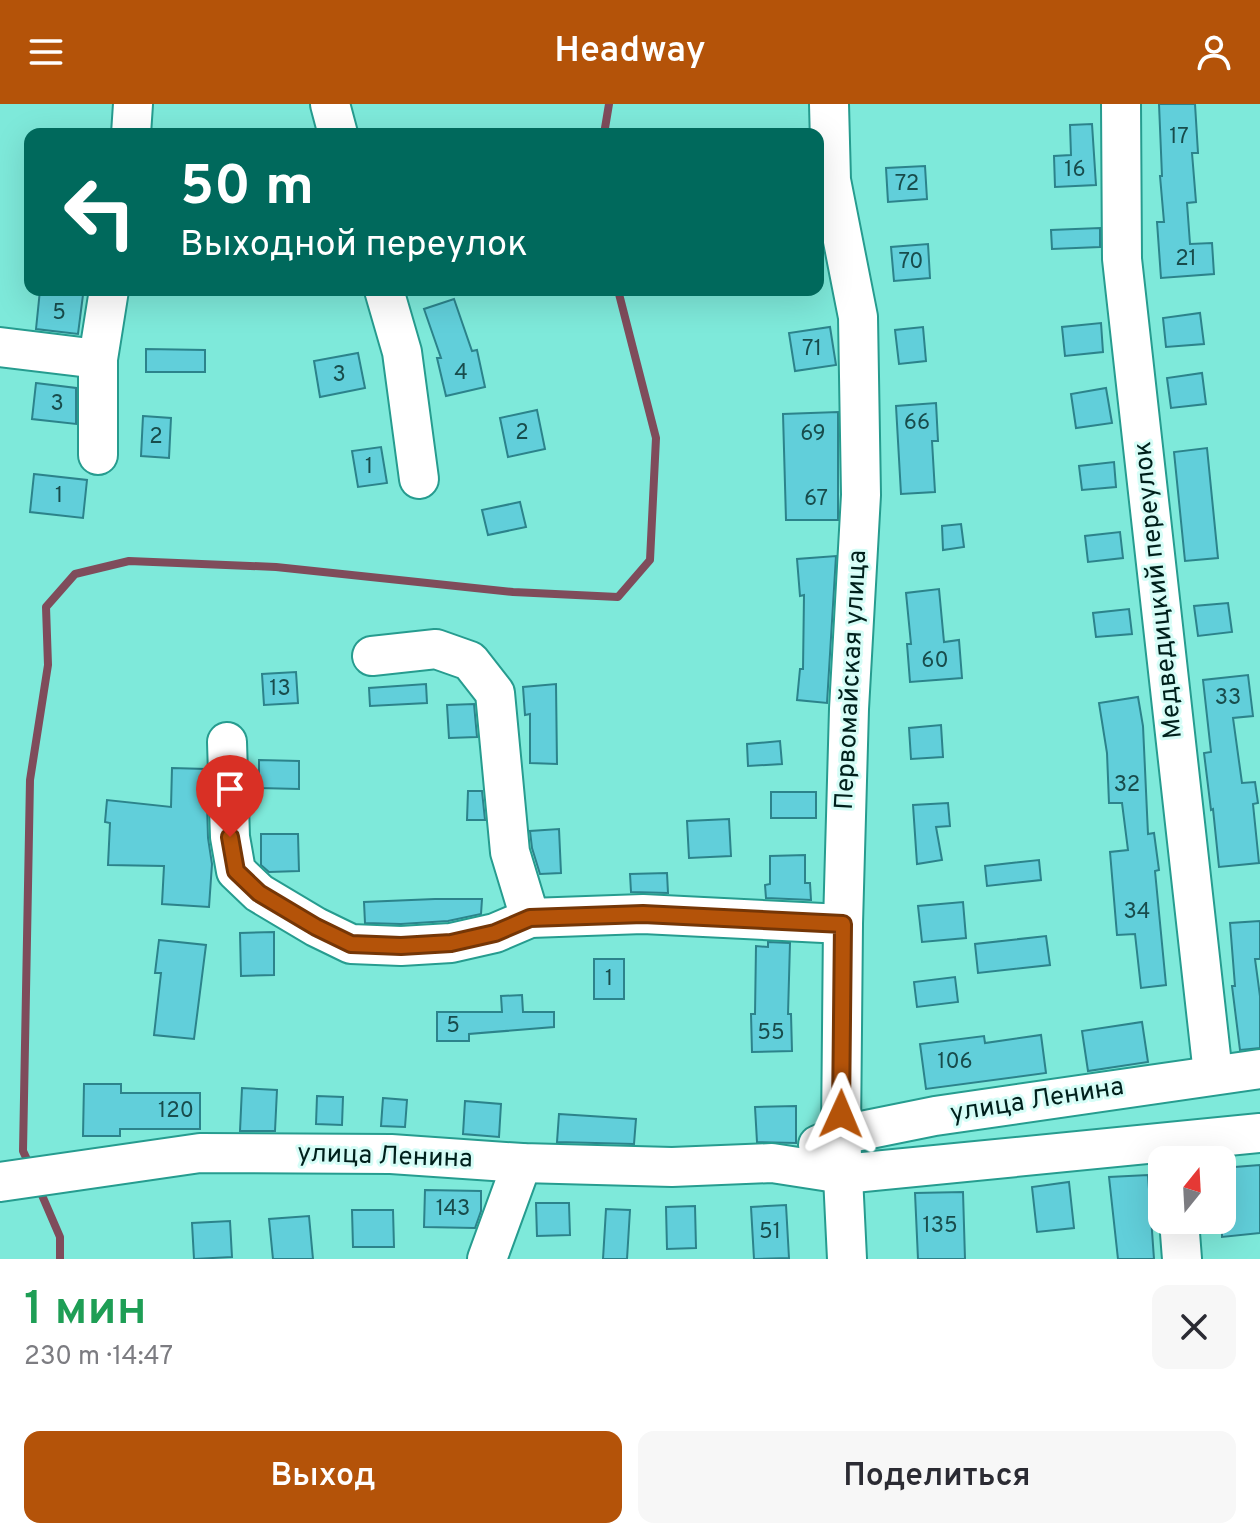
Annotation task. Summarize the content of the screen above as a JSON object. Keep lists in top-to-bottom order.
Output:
{
  "streets": {
    "street": ["Медведицкий переулок", "Первомайская улица", "улица Ленина"]
  },
  "crossings": [
    ["Медведицкий переулок", "улица Ленина"],
    ["Первомайская улица", "улица Ленина"]
  ],
  "house_numbers": [
    "17",
    "16",
    "72",
    "21",
    "70",
    "5",
    "71",
    "4",
    "3",
    "3",
    "66",
    "2",
    "69",
    "2",
    "1",
    "1",
    "67",
    "60",
    "13",
    "33",
    "32",
    "34",
    "1",
    "5",
    "55",
    "106",
    "120",
    "143",
    "135",
    "51"
  ],
  "north": "top",
  "page": {
    "header": "Headway",
    "turn": ["50 m", "Выходной переулок"],
    "heading": ["1 мин", "230 m · 14:47"],
    "buttons": ["Выход", "Поделиться"]
  }
}
